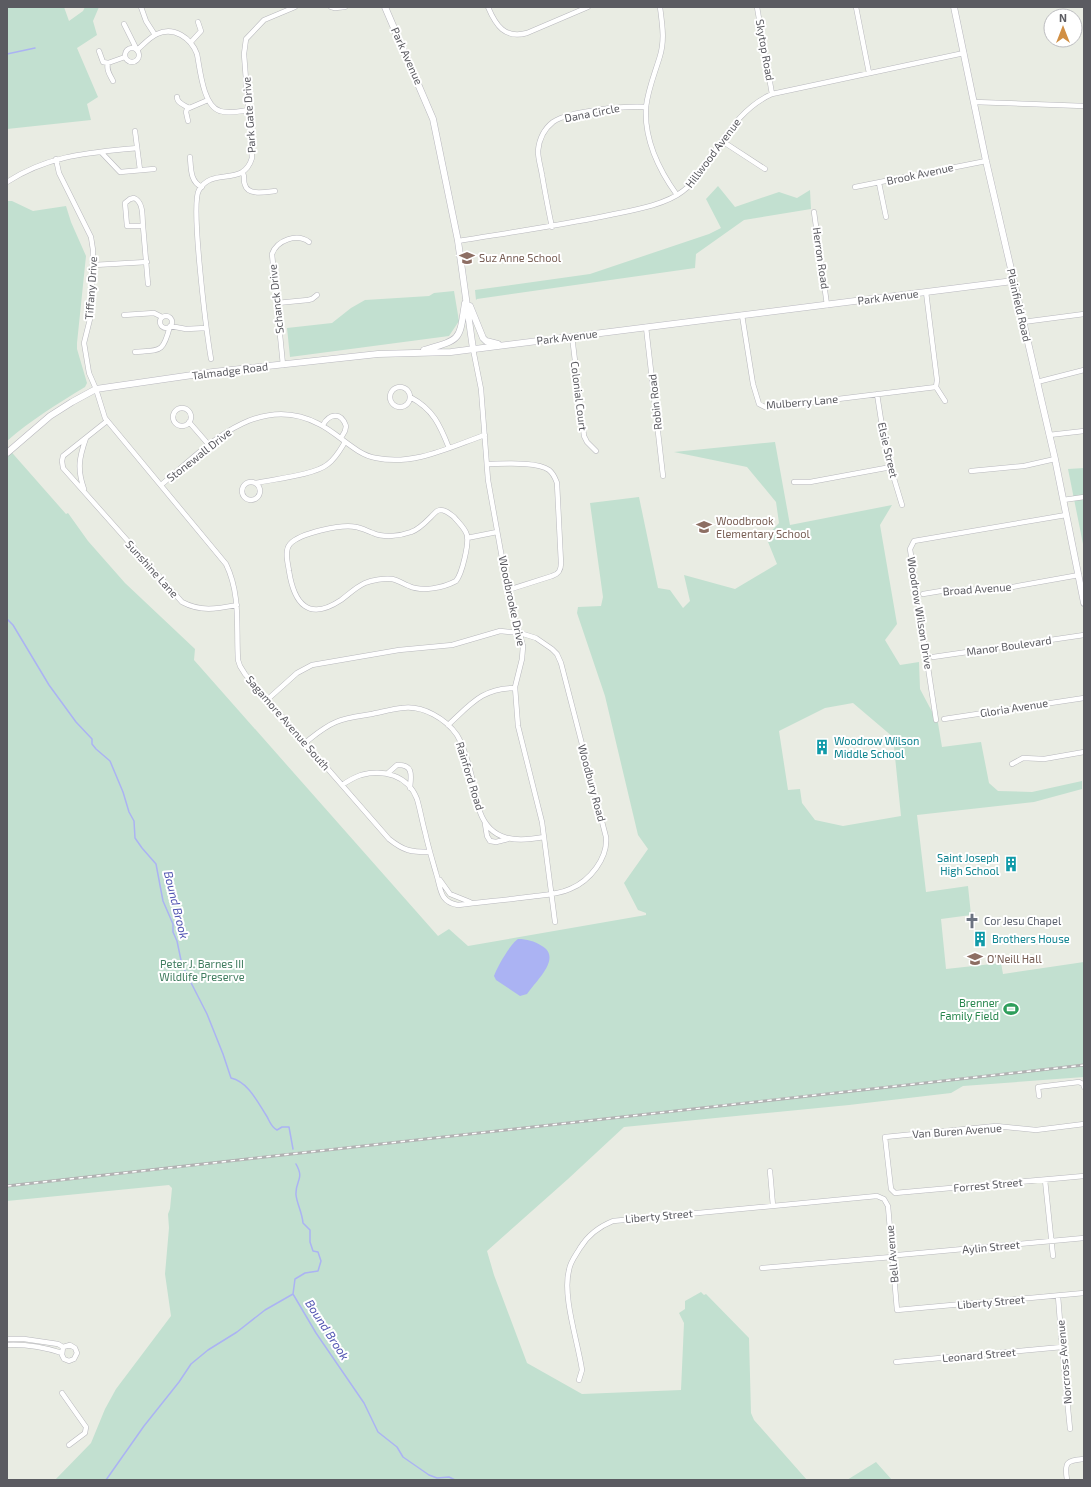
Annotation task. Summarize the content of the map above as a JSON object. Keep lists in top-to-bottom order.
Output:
{
  "streets": {
    "street": [
      "Skytop Road",
      "Park Avenue",
      "Dana Circle",
      "Park Gate Drive",
      "Hillwood Avenue",
      "Brook Avenue",
      "Herron Road",
      "Tiffany Drive",
      "Schanck Drive",
      "Plainfield Road",
      "Talmadge Road",
      "Colonial Court",
      "Robin Road",
      "Mulberry Lane",
      "Elsie Street",
      "Stonewall Drive",
      "Sunshine Lane",
      "Broad Avenue",
      "Woodbrooke Drive",
      "Woodrow Wilson Drive",
      "Manor Boulevard",
      "Gloria Avenue",
      "Sagamore Avenue South",
      "Rainford Road",
      "Woodbury Road",
      "Van Buren Avenue",
      "Forrest Street",
      "Liberty Street",
      "Aylin Street",
      "Bell Avenue",
      "Leonard Street",
      "Norcross Avenue"
    ]
  },
  "crossings": [
    ["Skytop Road", "Hillwood Avenue"],
    ["Park Avenue", "Hillwood Avenue"],
    ["Park Avenue", "Herron Road"],
    ["Park Avenue", "Plainfield Road"],
    ["Park Avenue", "Talmadge Road"],
    ["Park Avenue", "Colonial Court"],
    ["Park Avenue", "Robin Road"],
    ["Park Avenue", "Mulberry Lane"],
    ["Park Avenue", "Woodbrooke Drive"],
    ["Dana Circle", "Hillwood Avenue"],
    ["Hillwood Avenue", "Plainfield Road"],
    ["Brook Avenue", "Plainfield Road"],
    ["Tiffany Drive", "Talmadge Road"],
    ["Tiffany Drive", "Sunshine Lane"],
    ["Tiffany Drive", "Sagamore Avenue South"],
    ["Schanck Drive", "Talmadge Road"],
    ["Plainfield Road", "Broad Avenue"],
    ["Plainfield Road", "Woodrow Wilson Drive"],
    ["Talmadge Road", "Woodbrooke Drive"],
    ["Mulberry Lane", "Elsie Street"],
    ["Stonewall Drive", "Woodbrooke Drive"],
    ["Stonewall Drive", "Sagamore Avenue South"],
    ["Sunshine Lane", "Sagamore Avenue South"],
    ["Woodbrooke Drive", "Woodbury Road"],
    ["Sagamore Avenue South", "Rainford Road"],
    ["Sagamore Avenue South", "Woodbury Road"],
    ["Van Buren Avenue", "Forrest Street"],
    ["Liberty Street", "Bell Avenue"],
    ["Liberty Street", "Norcross Avenue"],
    ["Leonard Street", "Norcross Avenue"]
  ],
  "water": ["Bound Brook"],
  "parks": ["Peter J. Barnes III Wildlife Preserve"],
  "places": {
    "school or university": ["Suz Anne School", "Woodbrook Elementary School", "O'Neill Hall"],
    "building": ["Woodrow Wilson Middle School", "Saint Joseph High School", "Brothers House"],
    "church": ["Cor Jesu Chapel"],
    "sports": ["Brenner Family Field"]
  },
  "north": "top"
}
